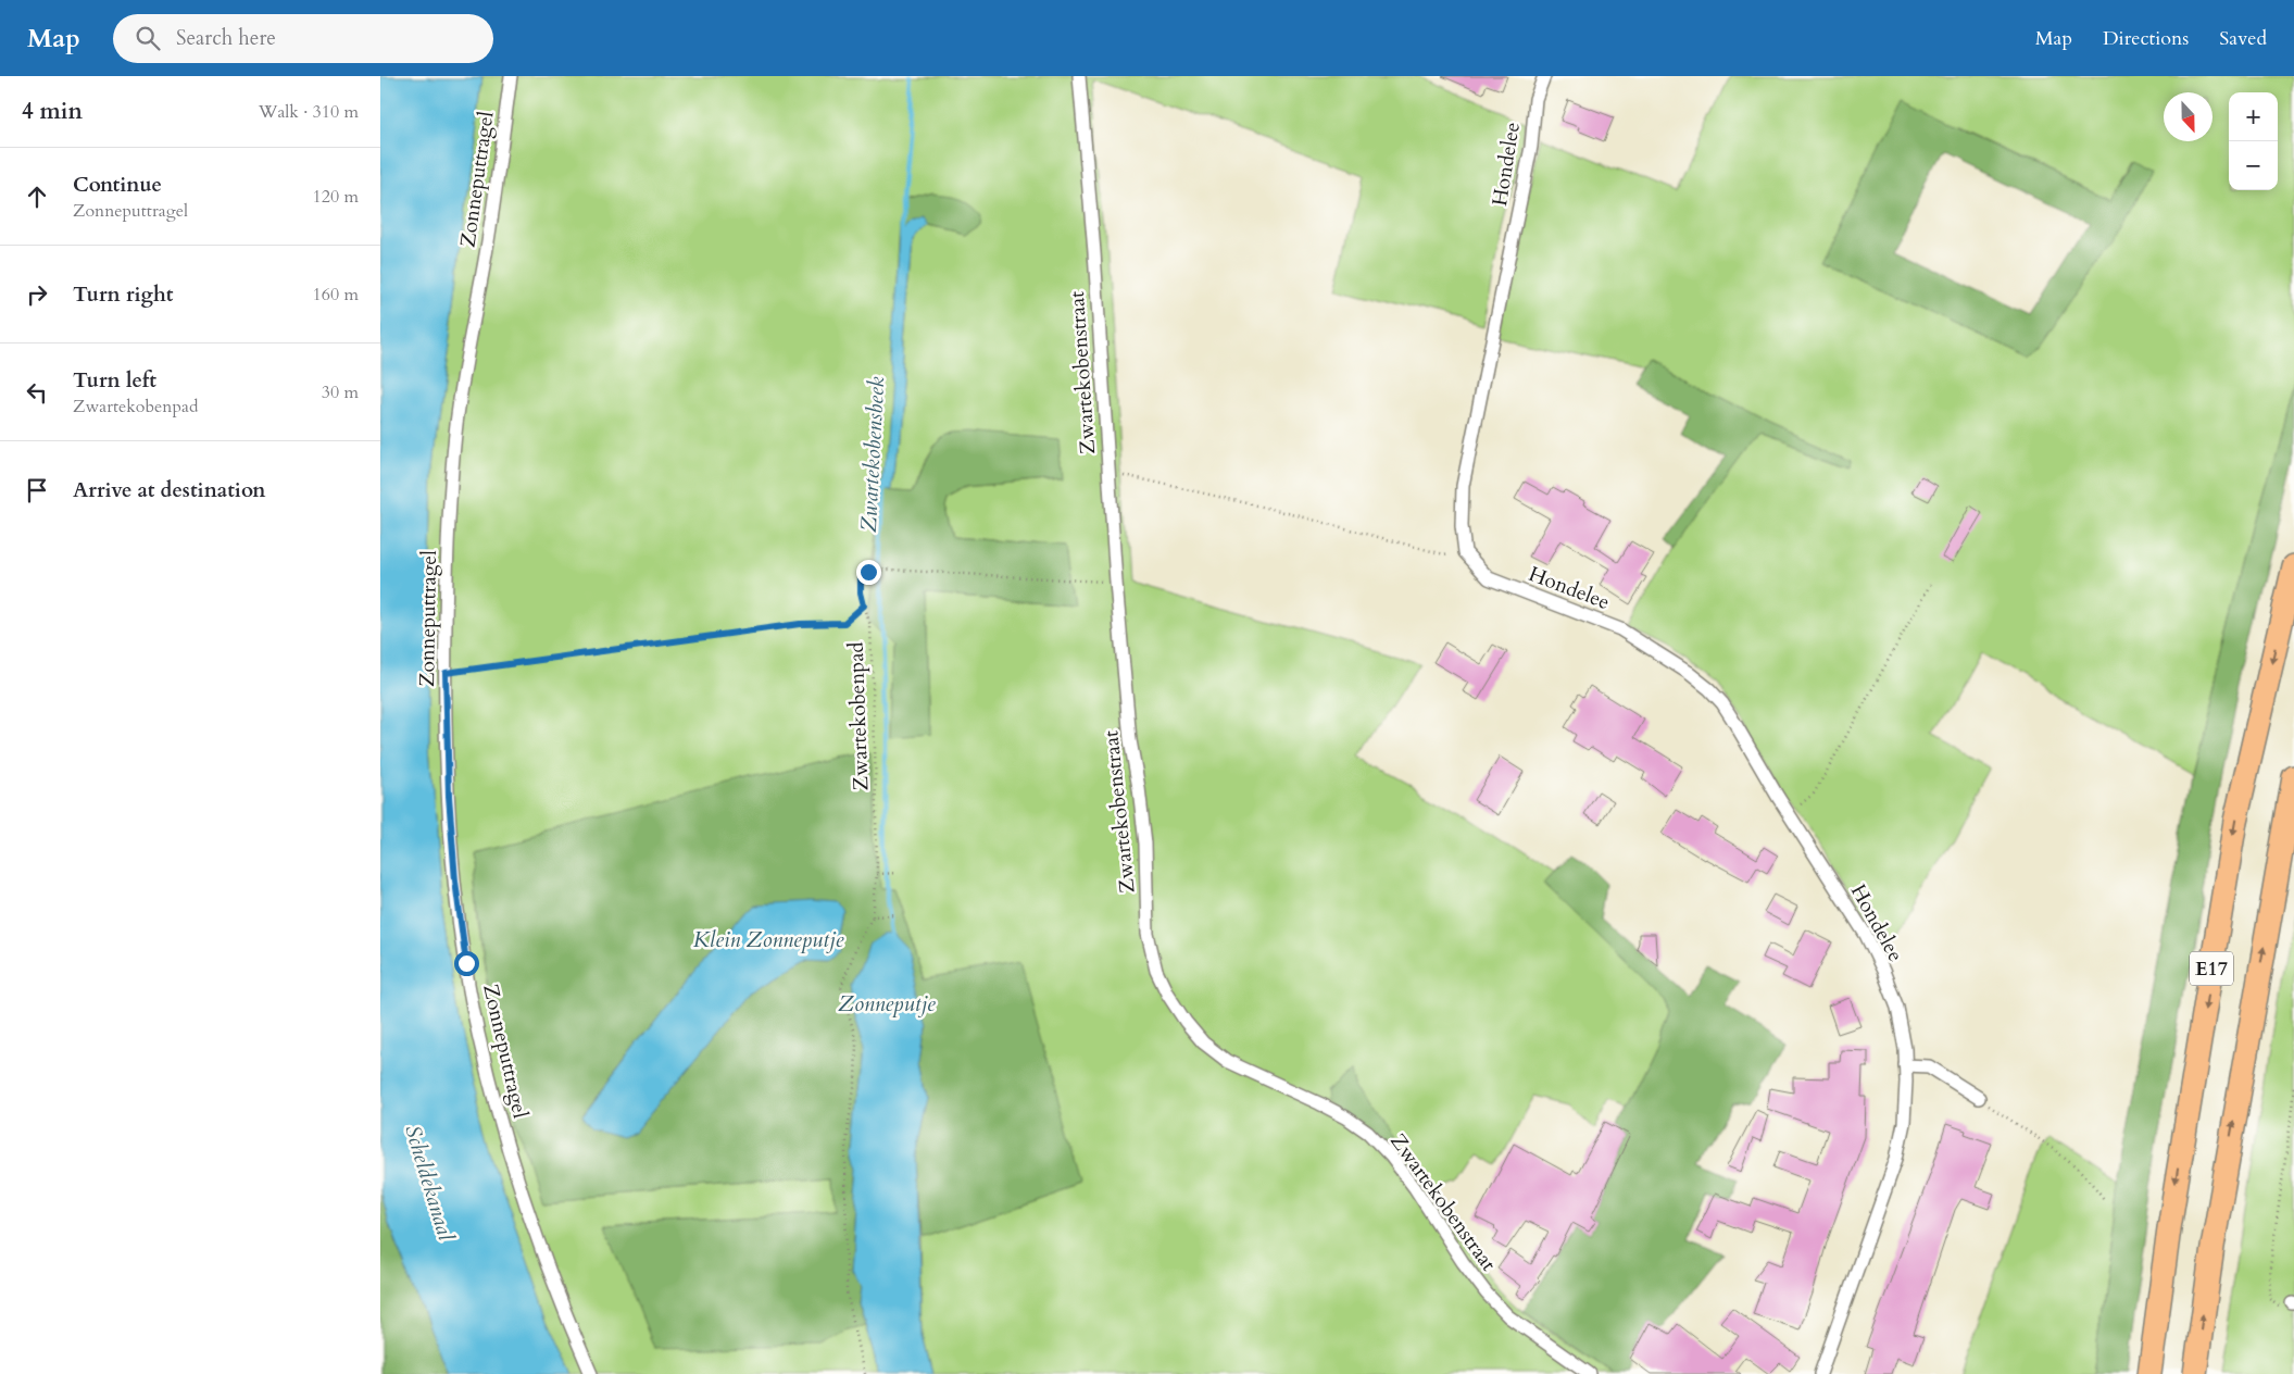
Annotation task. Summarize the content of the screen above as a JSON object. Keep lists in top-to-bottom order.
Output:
{
  "streets": {
    "highway": ["E17"],
    "street": ["Hondelee", "Zonneputtragel", "Zwartekobenstraat"],
    "path": ["Zwartekobenpad"]
  },
  "crossings": [
    ["Zwartekobenstraat", "Zwartekobenpad"]
  ],
  "water": [
    "Zwartekobensbeek",
    "Klein Zonneputje",
    "Zonneputje",
    "Scheldekanaal"
  ],
  "north": "bottom",
  "page": {
    "header": "Map",
    "search": "Search here",
    "nav": ["Map", "Directions", "Saved"],
    "heading": ["4 min", "Walk · 310 m"],
    "map_buttons": ["+", "−"],
    "list": [
      ["Continue", "Zonneputtragel", "120 m"],
      ["Turn right", "160 m"],
      ["Turn left", "Zwartekobenpad", "30 m"],
      "Arrive at destination"
    ]
  }
}
